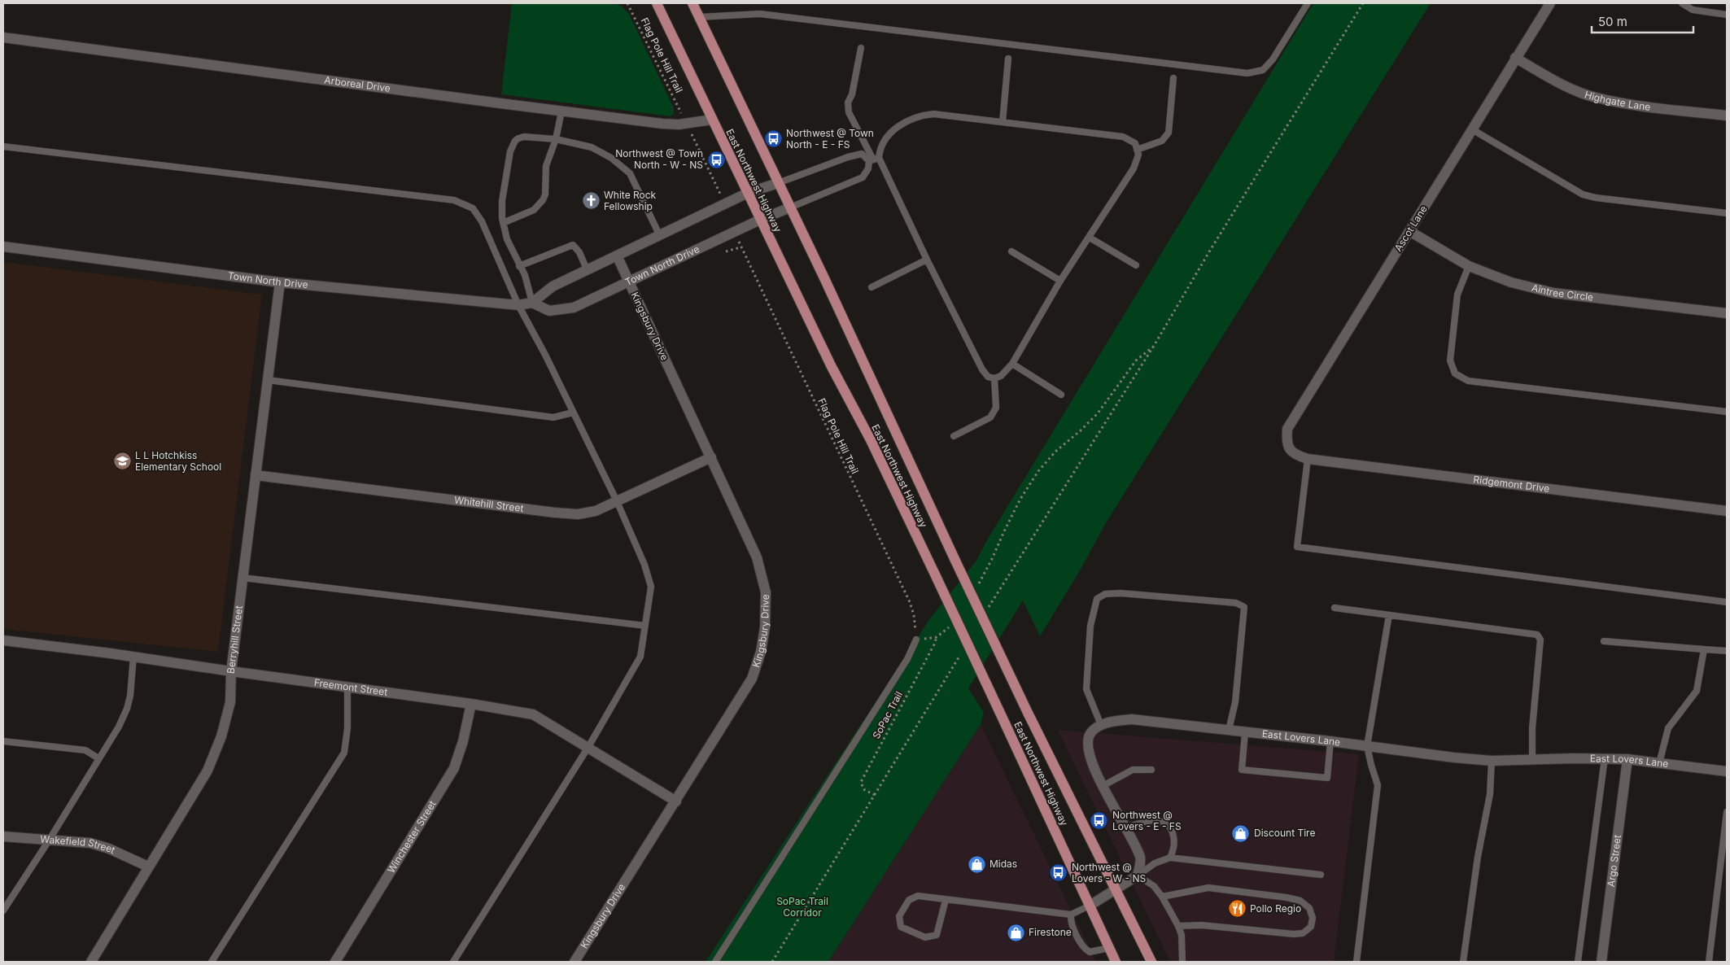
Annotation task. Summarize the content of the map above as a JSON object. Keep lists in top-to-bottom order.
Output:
{
  "streets": {
    "main road": ["East Northwest Highway"],
    "street": [
      "Arboreal Drive",
      "Highgate Lane",
      "Ascot Lane",
      "Town North Drive",
      "Aintree Circle",
      "Kingsbury Drive",
      "Ridgemont Drive",
      "Whitehill Street",
      "Berryhill Street",
      "Freemont Street",
      "East Lovers Lane",
      "Winchester Street",
      "Wakefield Street",
      "Argo Street"
    ],
    "path": ["Flag Pole Hill Trail", "SoPac Trail"]
  },
  "crossings": [
    ["Flag Pole Hill Trail", "Town North Drive"],
    ["Arboreal Drive", "East Northwest Highway"],
    ["Highgate Lane", "Ascot Lane"],
    ["East Northwest Highway", "Town North Drive"],
    ["Ascot Lane", "Aintree Circle"],
    ["Ascot Lane", "Ridgemont Drive"],
    ["Town North Drive", "Kingsbury Drive"],
    ["Town North Drive", "Berryhill Street"],
    ["Kingsbury Drive", "Whitehill Street"],
    ["Kingsbury Drive", "Freemont Street"],
    ["Whitehill Street", "Berryhill Street"],
    ["Berryhill Street", "Freemont Street"],
    ["Berryhill Street", "Wakefield Street"],
    ["Freemont Street", "Winchester Street"],
    ["East Lovers Lane", "Argo Street"]
  ],
  "parks": ["SoPac Trail Corridor"],
  "places": {
    "bus stop": [
      "Northwest @ Town North - E - FS",
      "Northwest @ Town North - W - NS",
      "Northwest @ Lovers - E - FS",
      "Northwest @ Lovers - W - NS"
    ],
    "church": ["White Rock Fellowship"],
    "school or university": ["L L Hotchkiss Elementary School"],
    "shop": ["Discount Tire", "Midas", "Firestone"],
    "restaurant": ["Pollo Regio"]
  },
  "scale_bar": "50 m"
}
